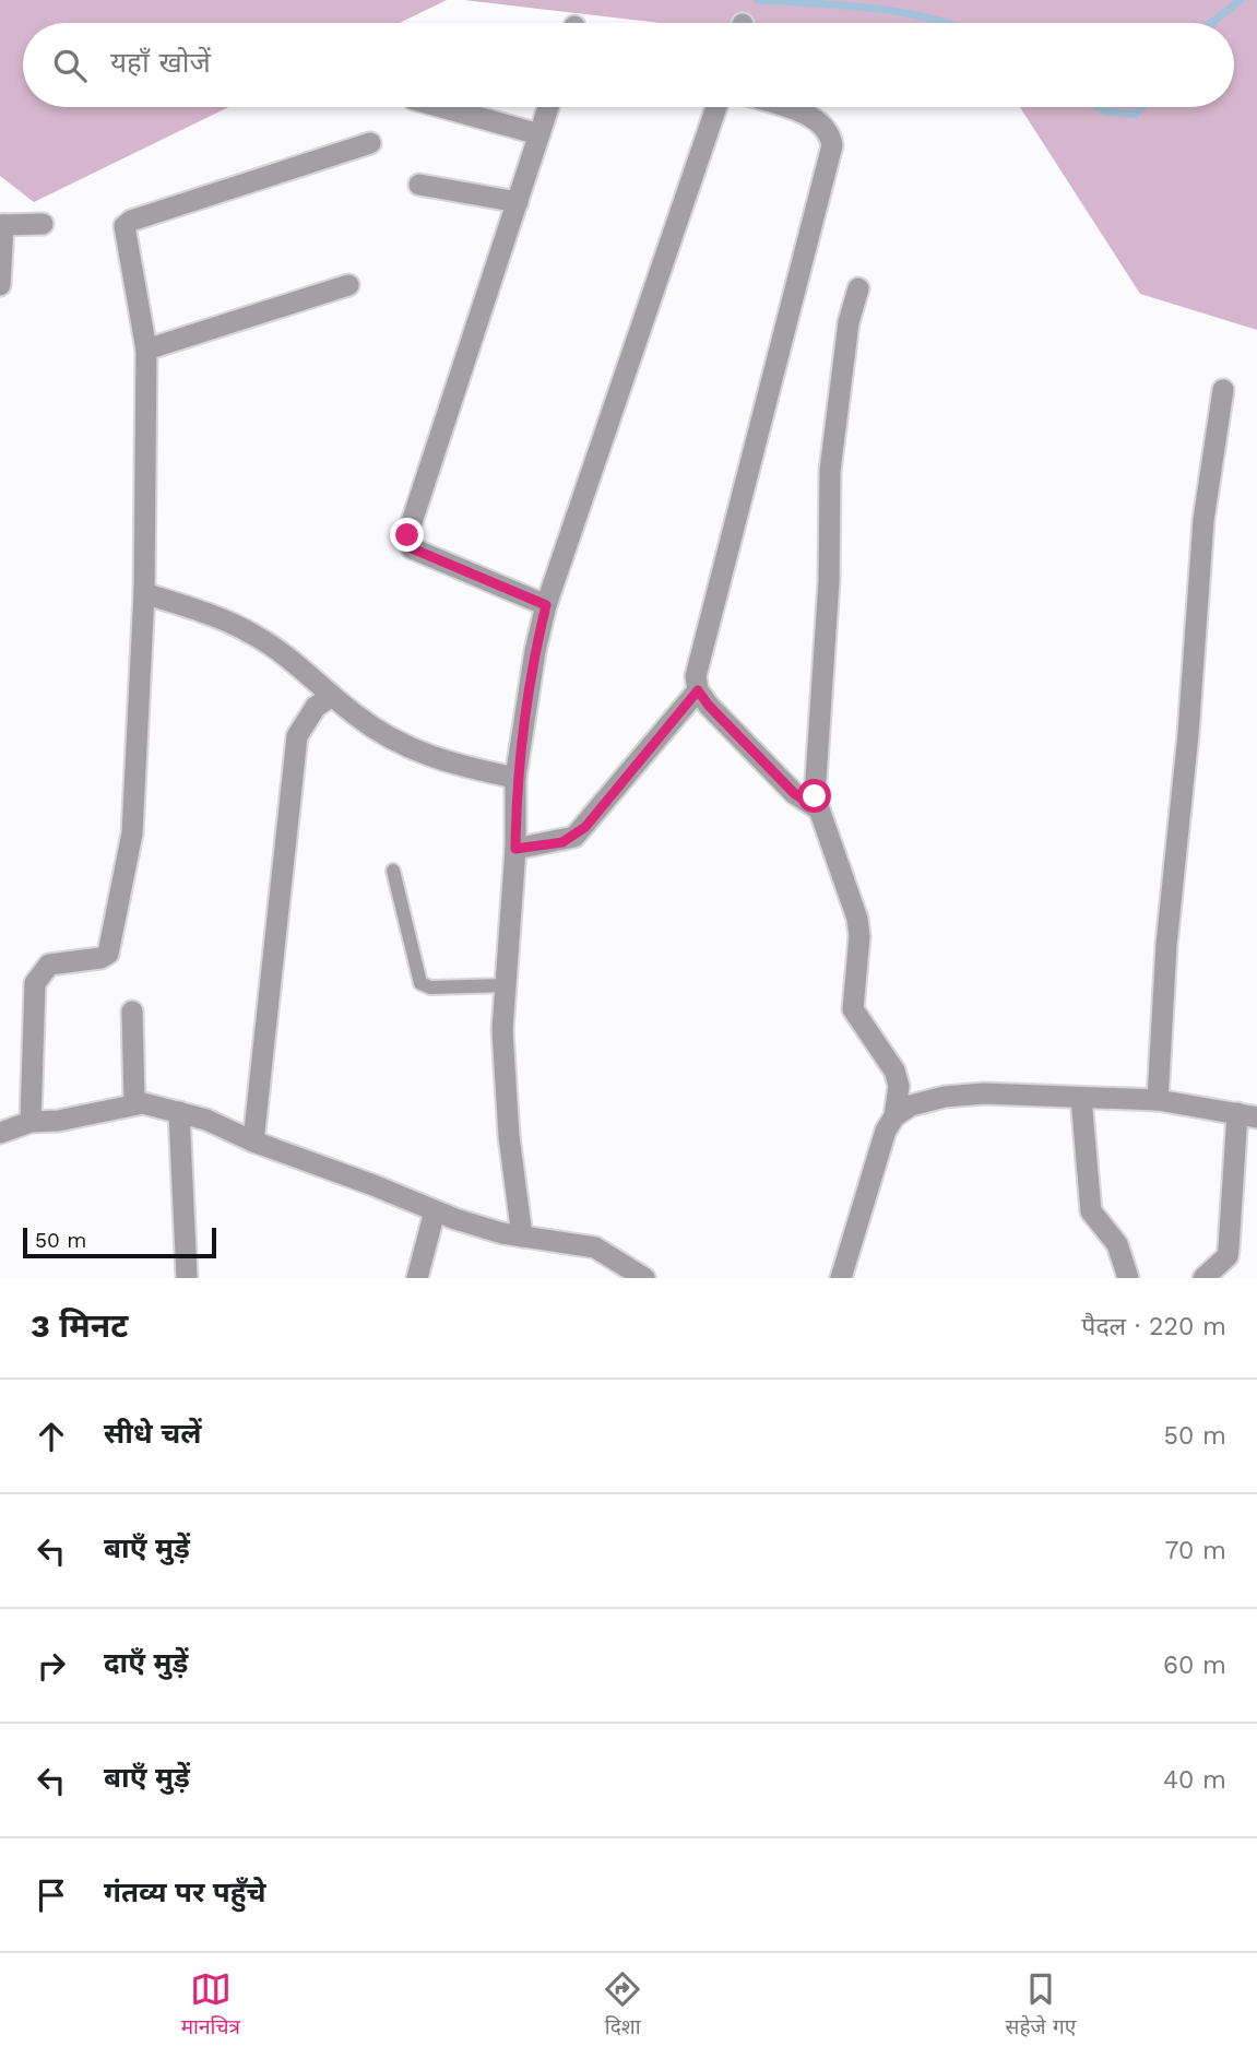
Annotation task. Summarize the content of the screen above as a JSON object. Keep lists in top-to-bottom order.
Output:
{
  "scale_bar": "50 m",
  "page": {
    "search": "यहाँ खोजें",
    "scale": "50 m",
    "heading": ["3 मिनट", "पैदल · 220 m"],
    "list": [
      ["सीधे चलें", "50 m"],
      ["बाएँ मुड़ें", "70 m"],
      ["दाएँ मुड़ें", "60 m"],
      ["बाएँ मुड़ें", "40 m"],
      "गंतव्य पर पहुँचे"
    ],
    "nav": ["मानचित्र", "दिशा", "सहेजे गए"]
  }
}
